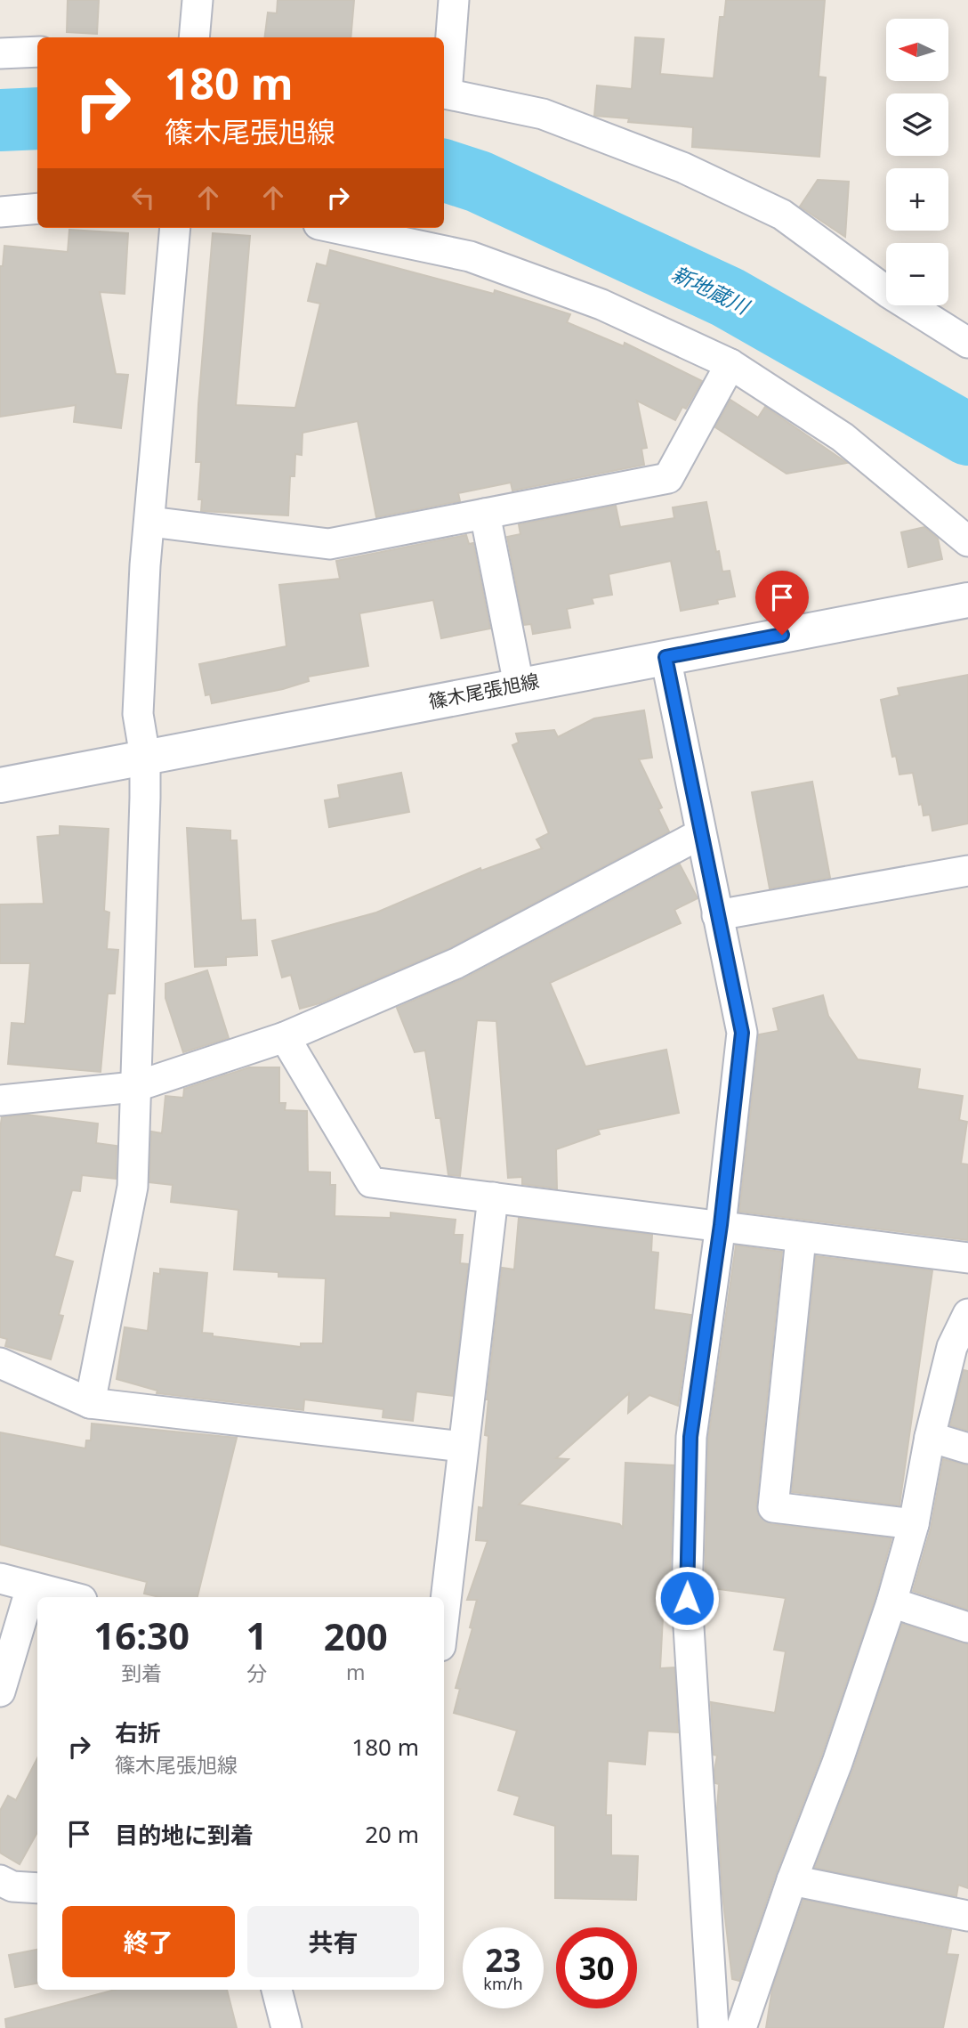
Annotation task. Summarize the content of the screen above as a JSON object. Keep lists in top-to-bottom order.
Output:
{
  "streets": {
    "main road": ["篠木尾張旭線"]
  },
  "water": ["新地蔵川"],
  "north": "left",
  "page": {
    "map_buttons": ["+", "−"],
    "turn": ["180 m", "篠木尾張旭線"],
    "eta": [
      "16:30",
      "到着",
      "1",
      "分",
      "200",
      "m"
    ],
    "list": [
      {
        "name": "右折",
        "note": "篠木尾張旭線",
        "value": "180 m"
      },
      {
        "name": "目的地に到着",
        "value": "20 m"
      }
    ],
    "buttons": ["終了", "共有"],
    "speed": "23 km/h",
    "limit": "30"
  }
}
